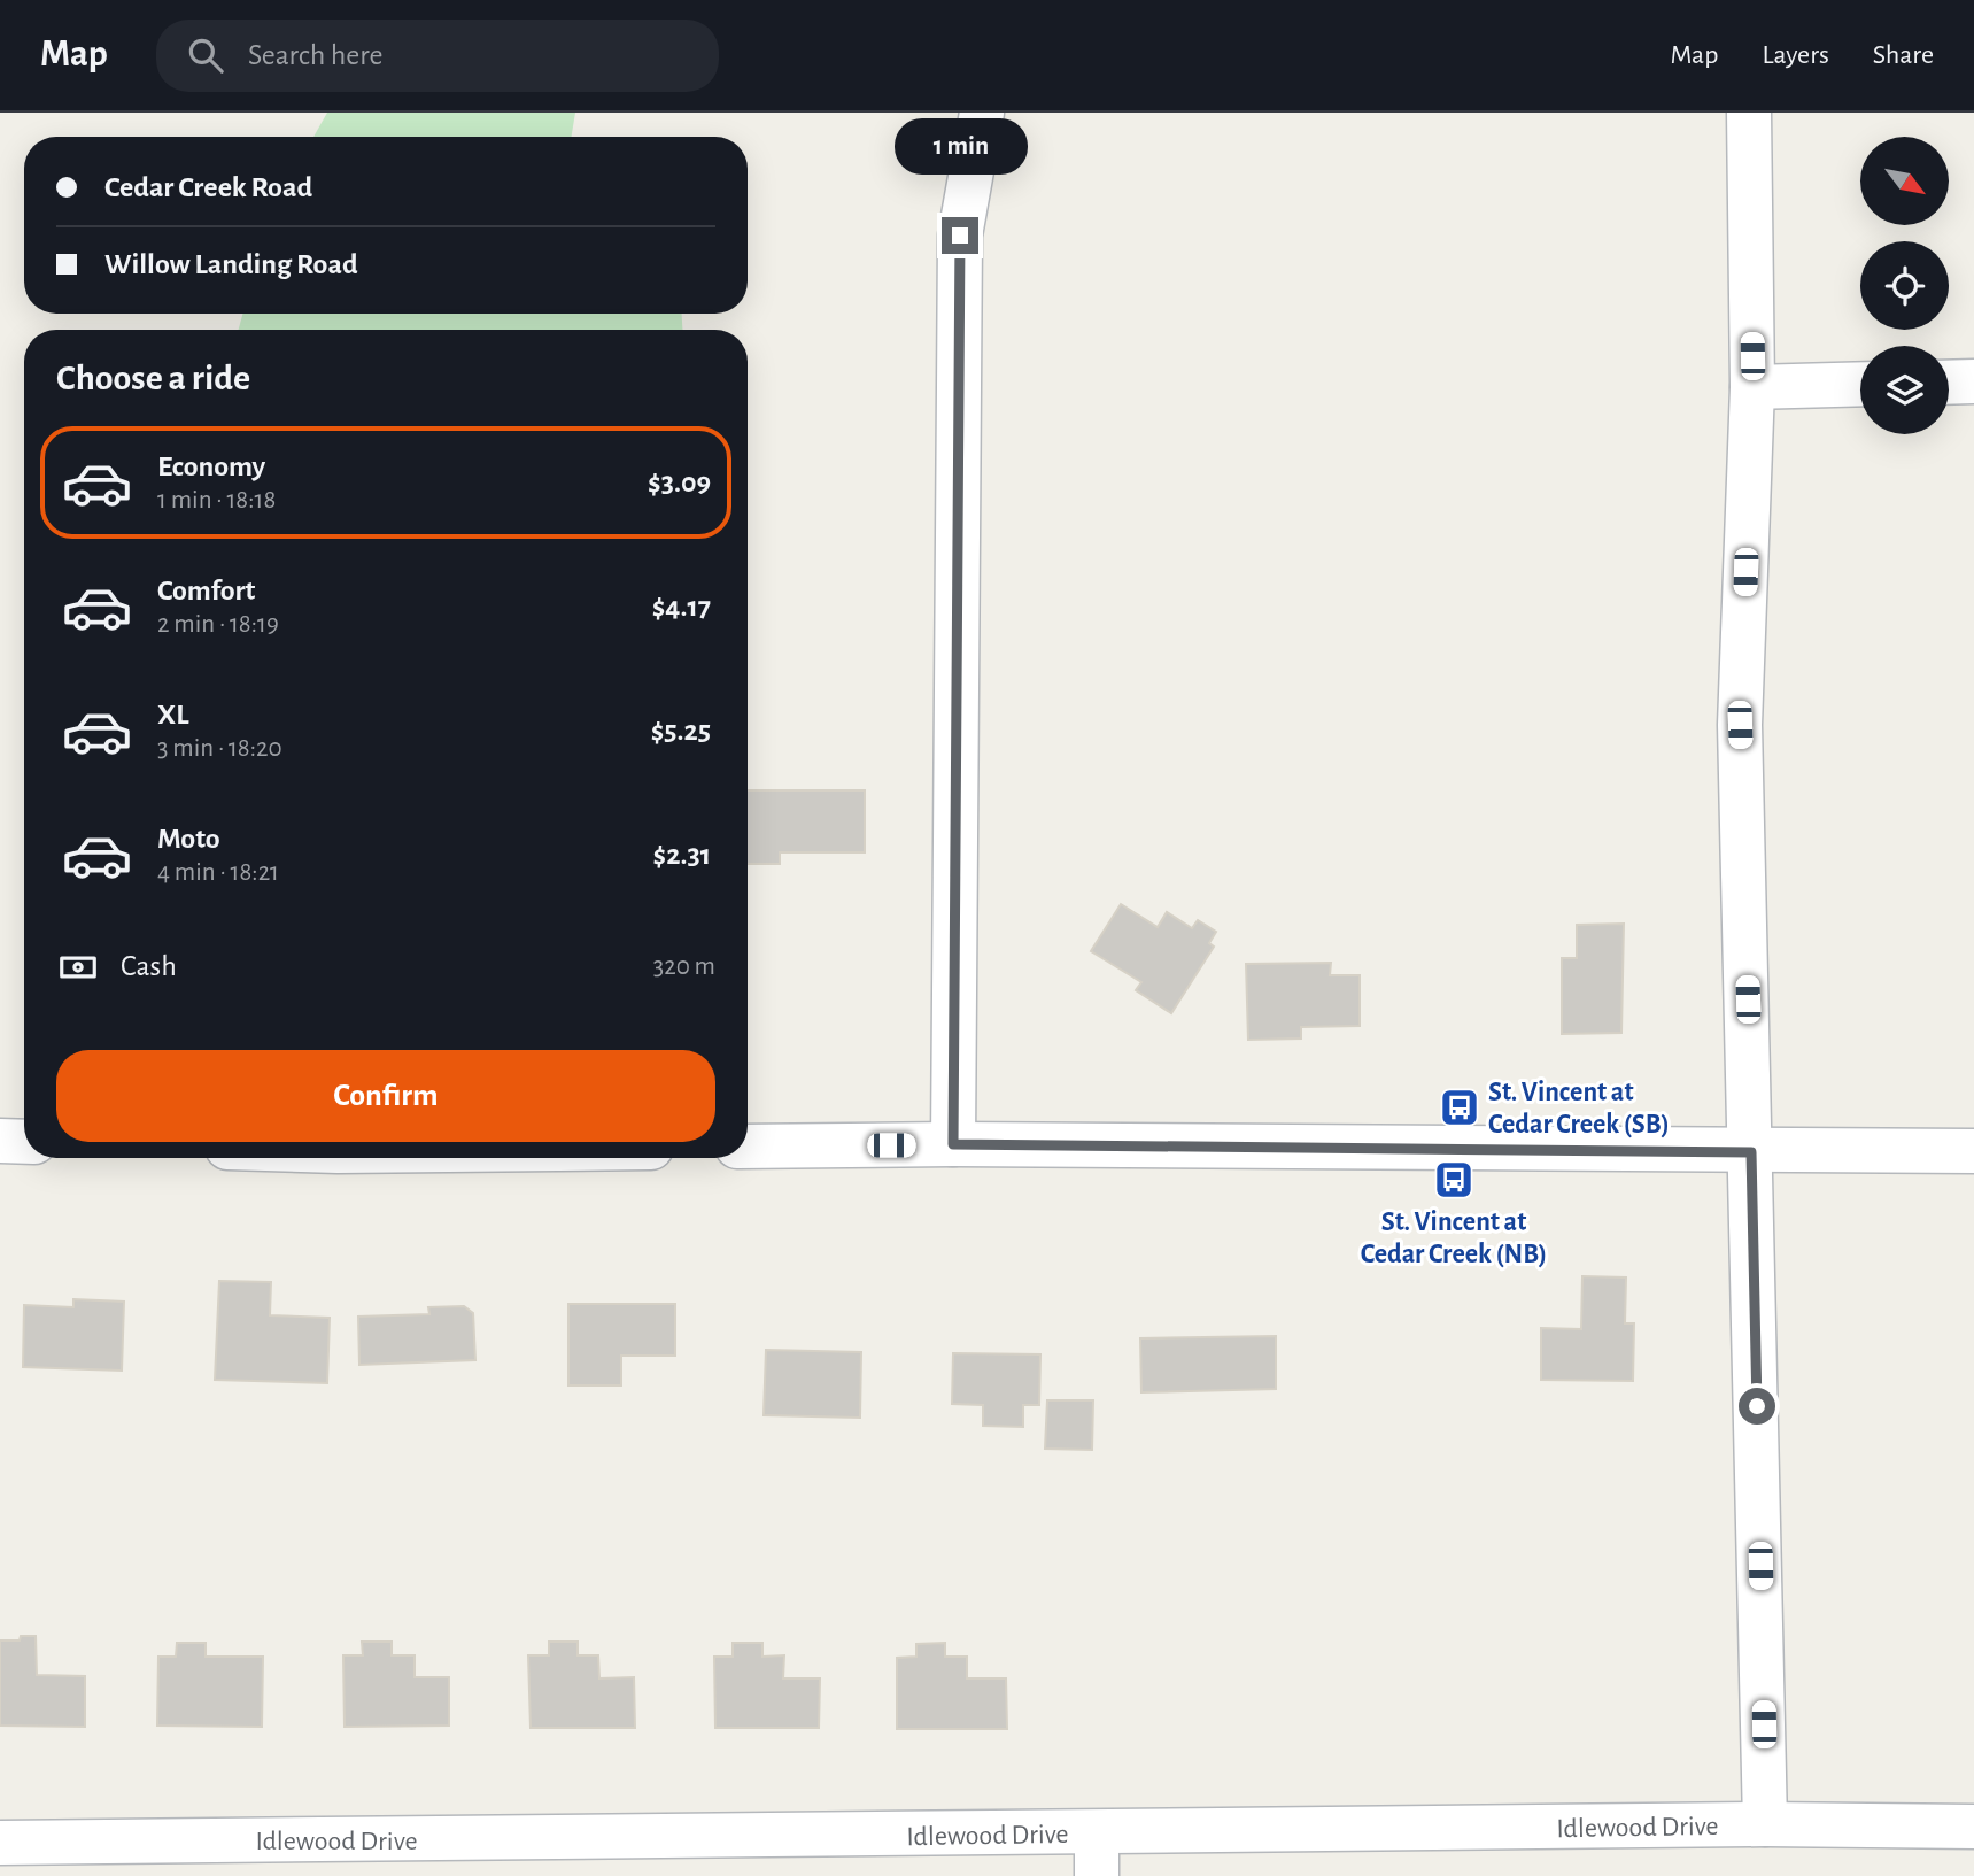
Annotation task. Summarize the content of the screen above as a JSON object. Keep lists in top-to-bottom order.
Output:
{
  "streets": {
    "street": ["Idlewood Drive"]
  },
  "places": {
    "bus stop": ["St. Vincent at Cedar Creek (SB)", "St. Vincent at Cedar Creek (NB)"]
  },
  "north": "bottom right",
  "page": {
    "header": "Map",
    "search": "Search here",
    "nav": ["Map", "Layers", "Share"],
    "bubble": "1 min",
    "banner": ["Cedar Creek Road", "Willow Landing Road"],
    "heading": "Choose a ride",
    "list": [
      {
        "name": "Economy",
        "note": "1 min · 18:18",
        "value": "$3.09"
      },
      {
        "name": "Comfort",
        "note": "2 min · 18:19",
        "value": "$4.17"
      },
      {
        "name": "XL",
        "note": "3 min · 18:20",
        "value": "$5.25"
      },
      {
        "name": "Moto",
        "note": "4 min · 18:21",
        "value": "$2.31"
      }
    ],
    "pay": ["Cash", "320 m"],
    "buttons": "Confirm"
  }
}
